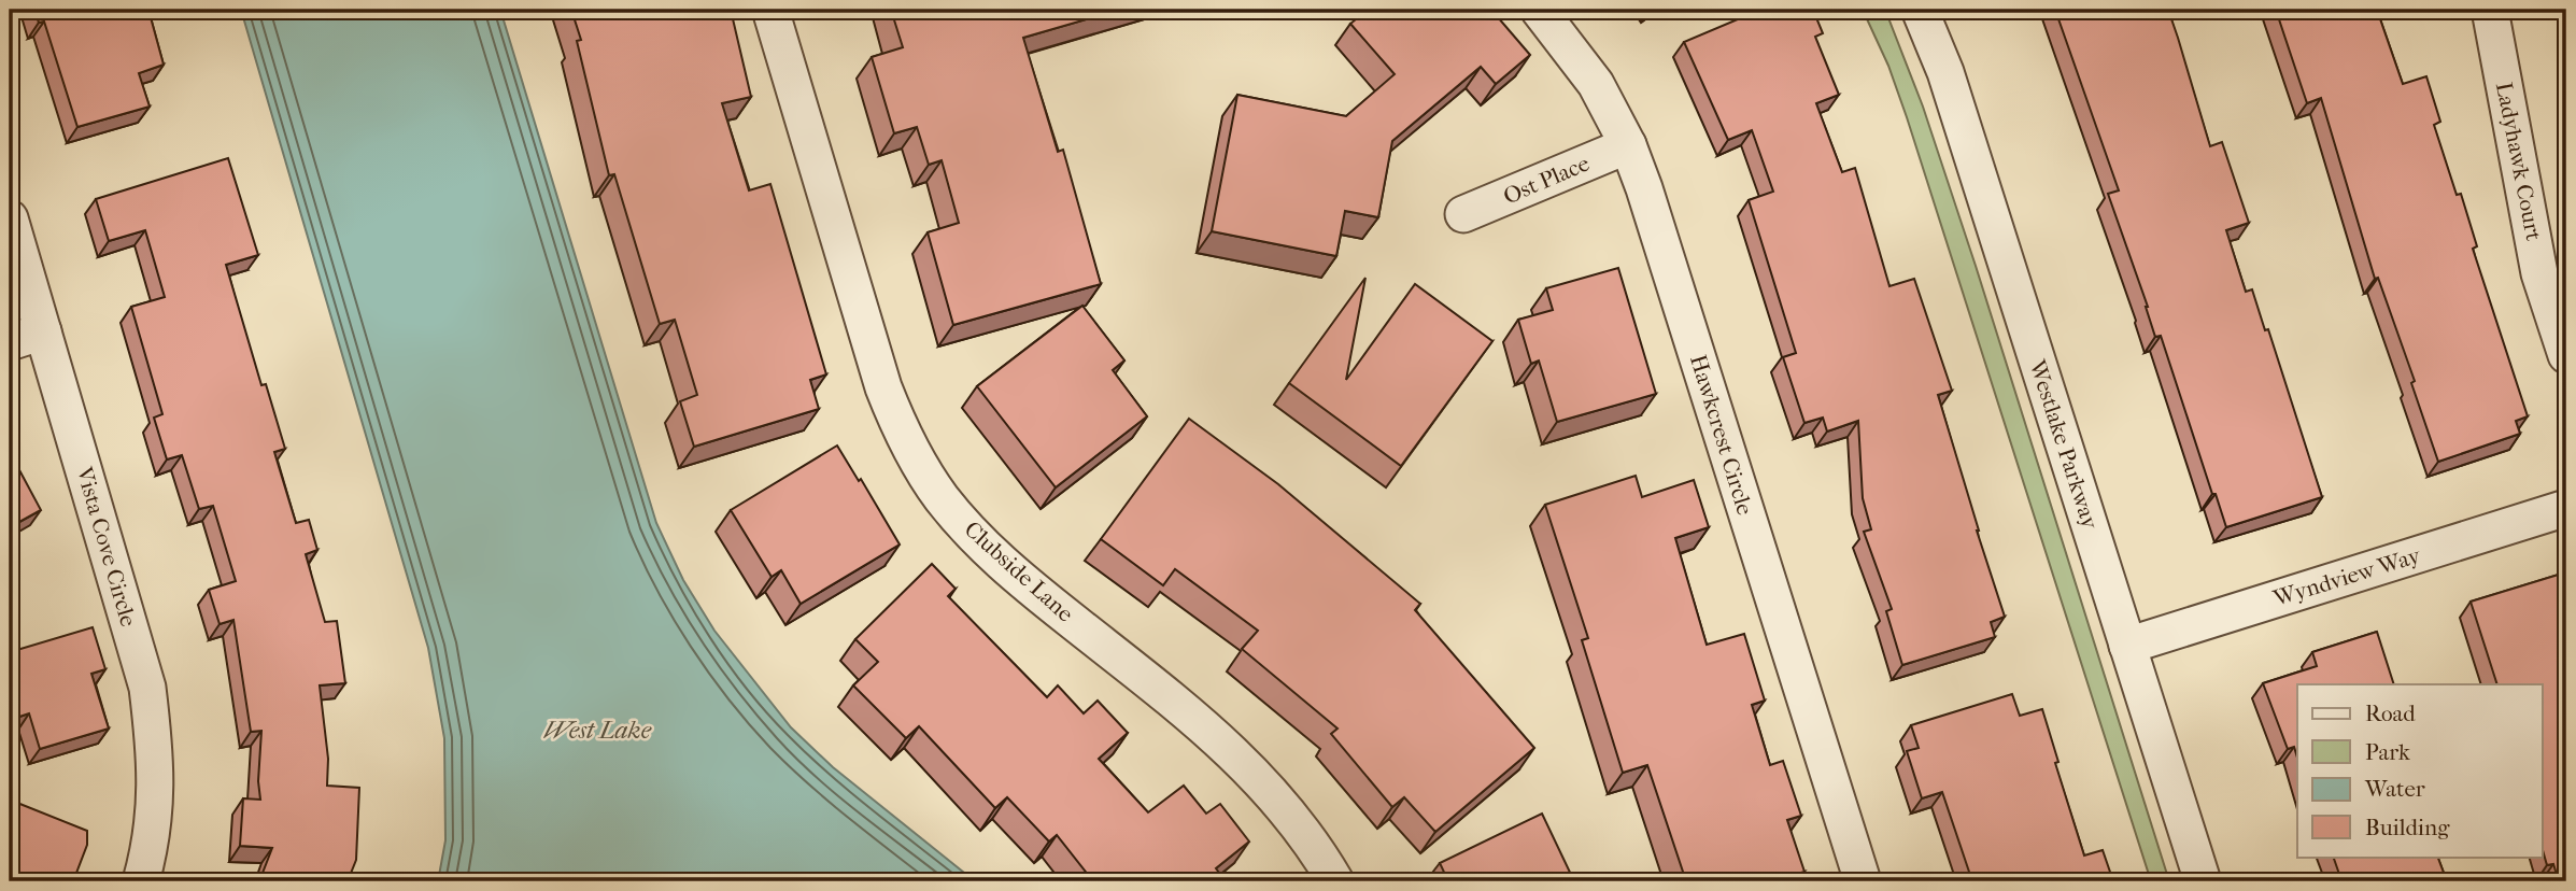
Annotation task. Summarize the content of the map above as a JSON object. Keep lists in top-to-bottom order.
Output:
{
  "streets": {
    "street": [
      "Ladyhawk Court",
      "Ost Place",
      "Hawkcrest Circle",
      "Westlake Parkway",
      "Vista Cove Circle",
      "Clubside Lane",
      "Wyndview Way"
    ]
  },
  "crossings": [
    ["Ost Place", "Hawkcrest Circle"],
    ["Westlake Parkway", "Wyndview Way"]
  ],
  "water": ["West Lake"],
  "legend": [
    "Road",
    "Park",
    "Water",
    "Building"
  ]
}
